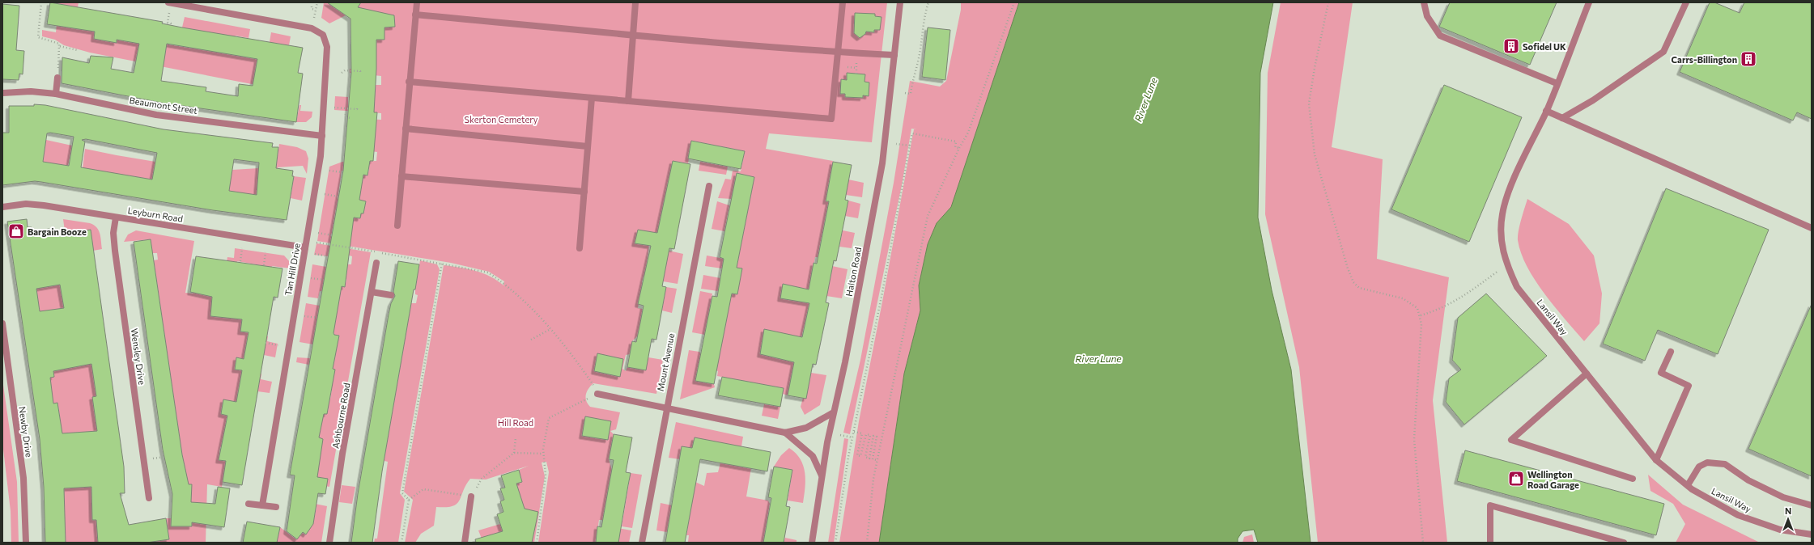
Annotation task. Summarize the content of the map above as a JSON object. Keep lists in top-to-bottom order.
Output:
{
  "streets": {
    "street": [
      "Beaumont Street",
      "Leyburn Road",
      "Tan Hill Drive",
      "Halton Road",
      "Lansil Way",
      "Wensley Drive",
      "Mount Avenue",
      "Ashbourne Road",
      "Newby Drive"
    ]
  },
  "crossings": [
    ["Beaumont Street", "Tan Hill Drive"],
    ["Leyburn Road", "Tan Hill Drive"],
    ["Leyburn Road", "Wensley Drive"]
  ],
  "water": ["River Lune"],
  "parks": ["Skerton Cemetery", "Hill Road"],
  "places": {
    "building": ["Sofidel UK", "Carrs-Billington"],
    "shop": ["Bargain Booze", "Wellington Road Garage"]
  },
  "north": "top"
}
